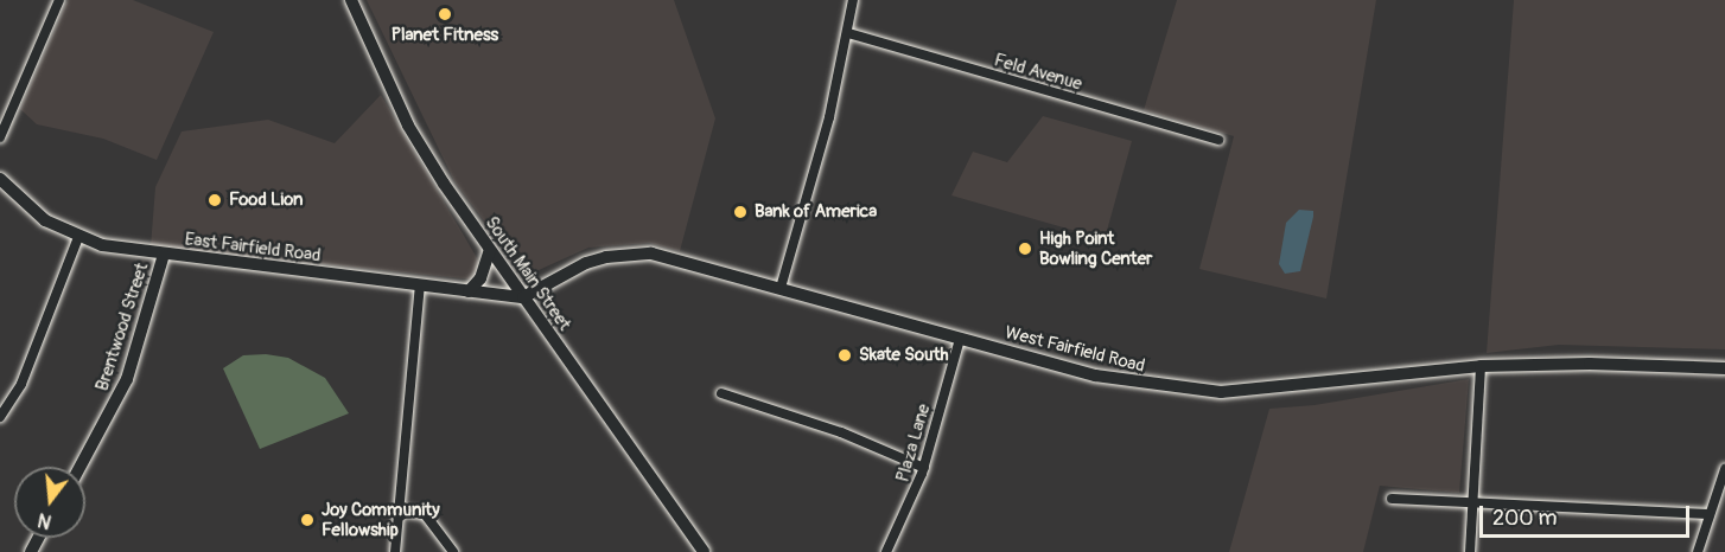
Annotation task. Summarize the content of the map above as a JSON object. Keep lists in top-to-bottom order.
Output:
{
  "streets": {
    "main road": [
      "East Fairfield Road",
      "South Main Street",
      "Brentwood Street",
      "West Fairfield Road"
    ],
    "street": ["Feld Avenue", "Plaza Lane"]
  },
  "crossings": [
    ["East Fairfield Road", "South Main Street"],
    ["East Fairfield Road", "Brentwood Street"],
    ["East Fairfield Road", "West Fairfield Road"],
    ["South Main Street", "West Fairfield Road"],
    ["West Fairfield Road", "Plaza Lane"]
  ],
  "places": [
    "Planet Fitness",
    "Food Lion",
    "Bank of America",
    "High Point Bowling Center",
    "Skate South",
    "Joy Community Fellowship"
  ],
  "scale_bar": "200 m",
  "north": "bottom"
}
